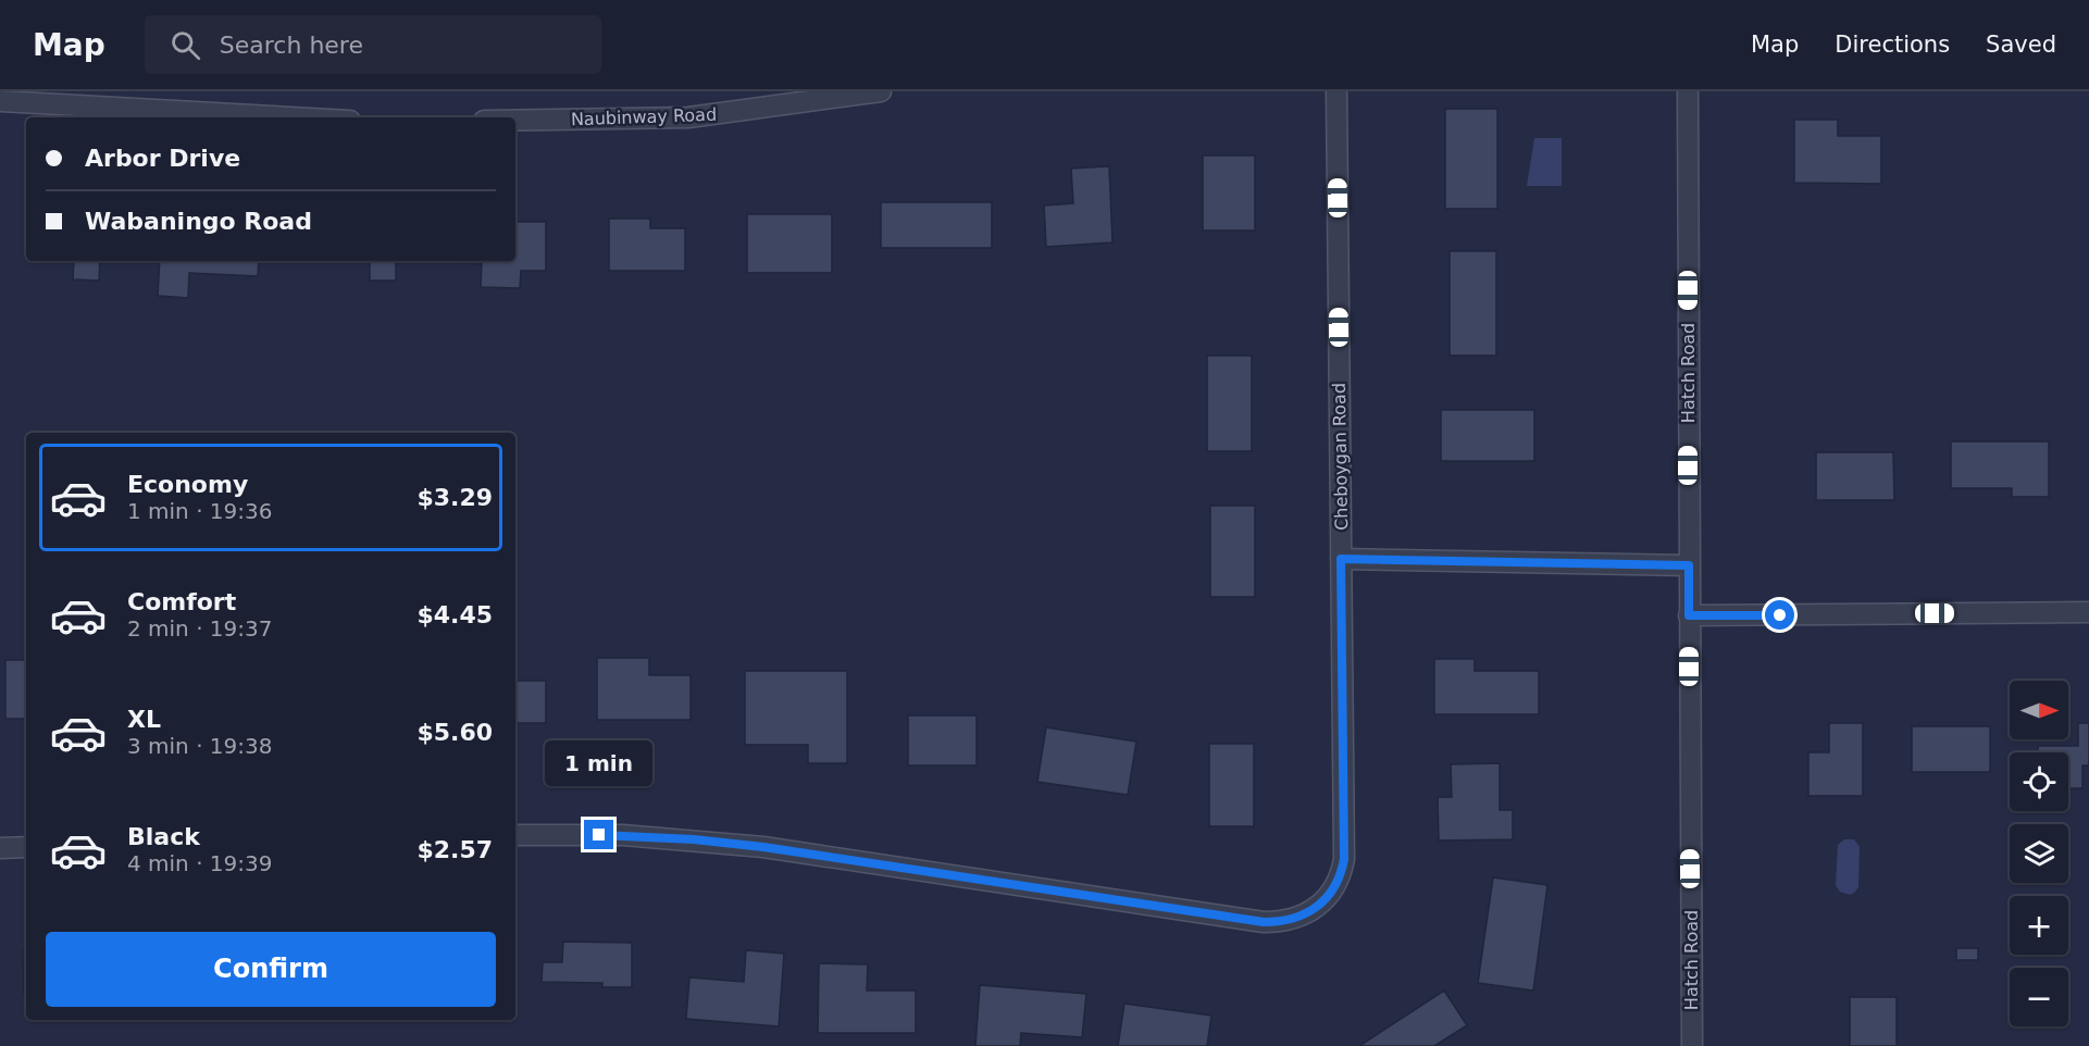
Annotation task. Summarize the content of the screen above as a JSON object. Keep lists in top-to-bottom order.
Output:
{
  "streets": {
    "street": ["Naubinway Road", "Hatch Road", "Cheboygan Road"]
  },
  "north": "right",
  "page": {
    "header": "Map",
    "search": "Search here",
    "nav": ["Map", "Directions", "Saved"],
    "banner": ["Arbor Drive", "Wabaningo Road"],
    "list": [
      {
        "name": "Economy",
        "note": "1 min · 19:36",
        "value": "$3.29"
      },
      {
        "name": "Comfort",
        "note": "2 min · 19:37",
        "value": "$4.45"
      },
      {
        "name": "XL",
        "note": "3 min · 19:38",
        "value": "$5.60"
      },
      {
        "name": "Black",
        "note": "4 min · 19:39",
        "value": "$2.57"
      }
    ],
    "map_buttons": ["+", "−"],
    "bubble": "1 min",
    "buttons": "Confirm"
  }
}
